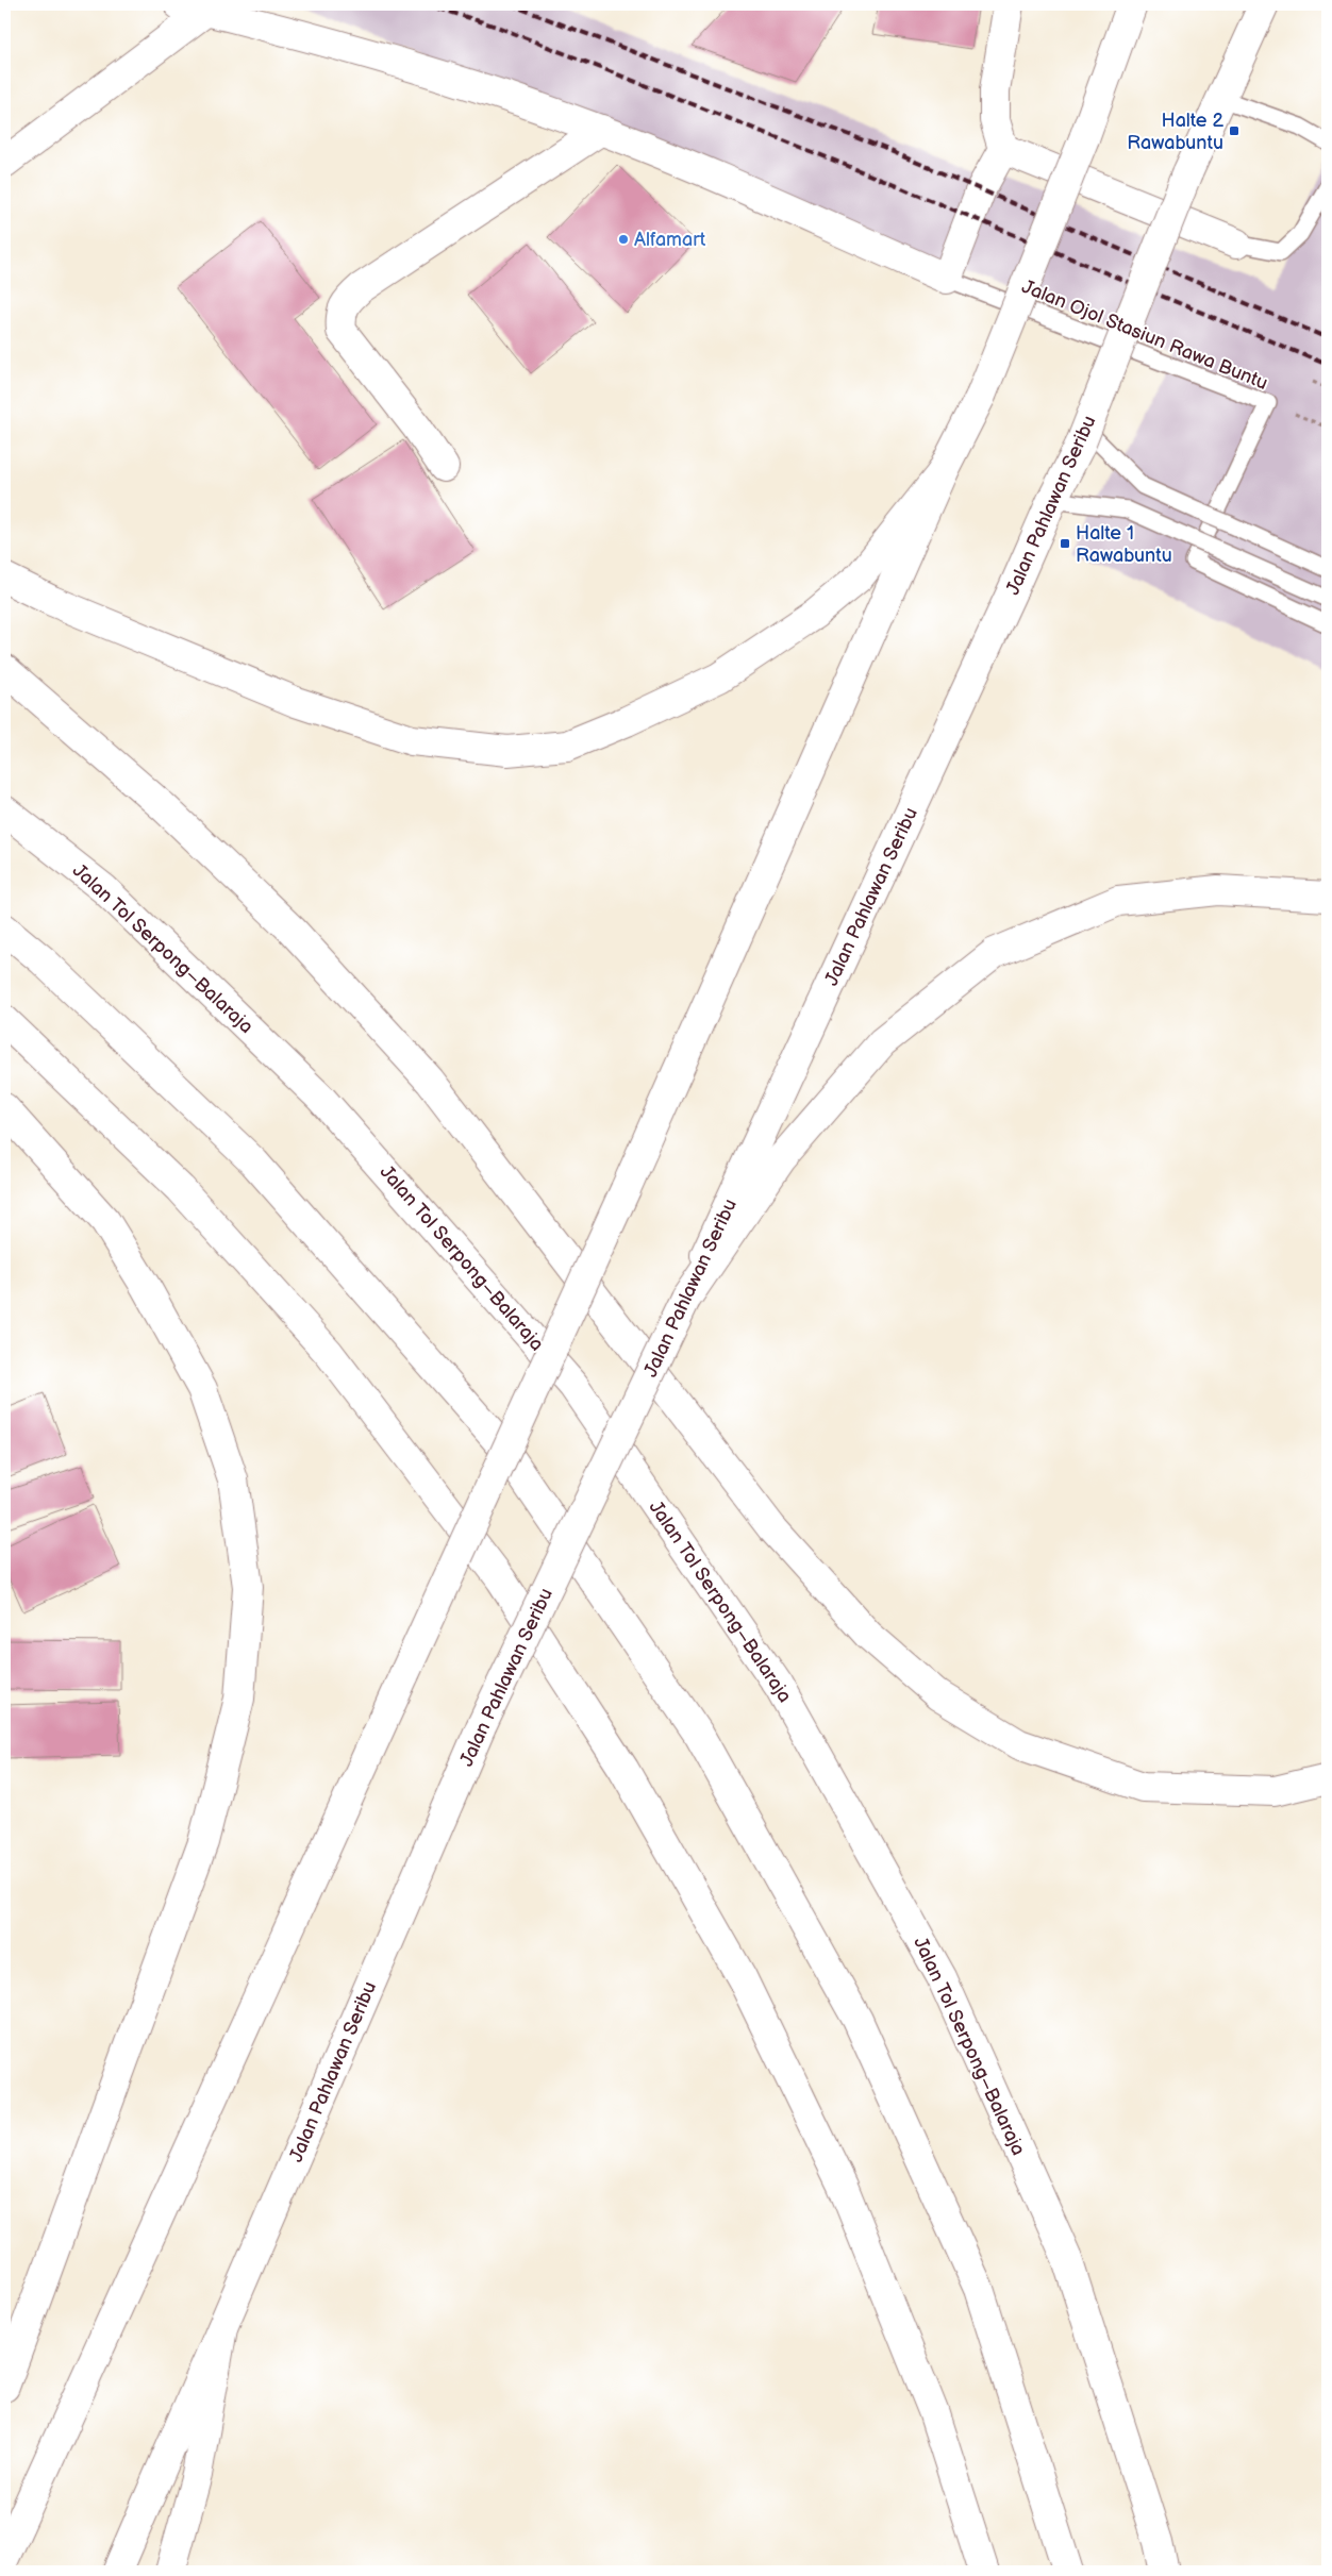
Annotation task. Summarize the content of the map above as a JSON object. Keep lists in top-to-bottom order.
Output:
{
  "streets": {
    "main road": ["Jalan Pahlawan Seribu", "Jalan Tol Serpong–Balaraja"],
    "lane": ["Jalan Ojol Stasiun Rawa Buntu"]
  },
  "places": {
    "transit": ["Halte 2 Rawabuntu", "Halte 1 Rawabuntu"],
    "other": ["Alfamart"]
  }
}
